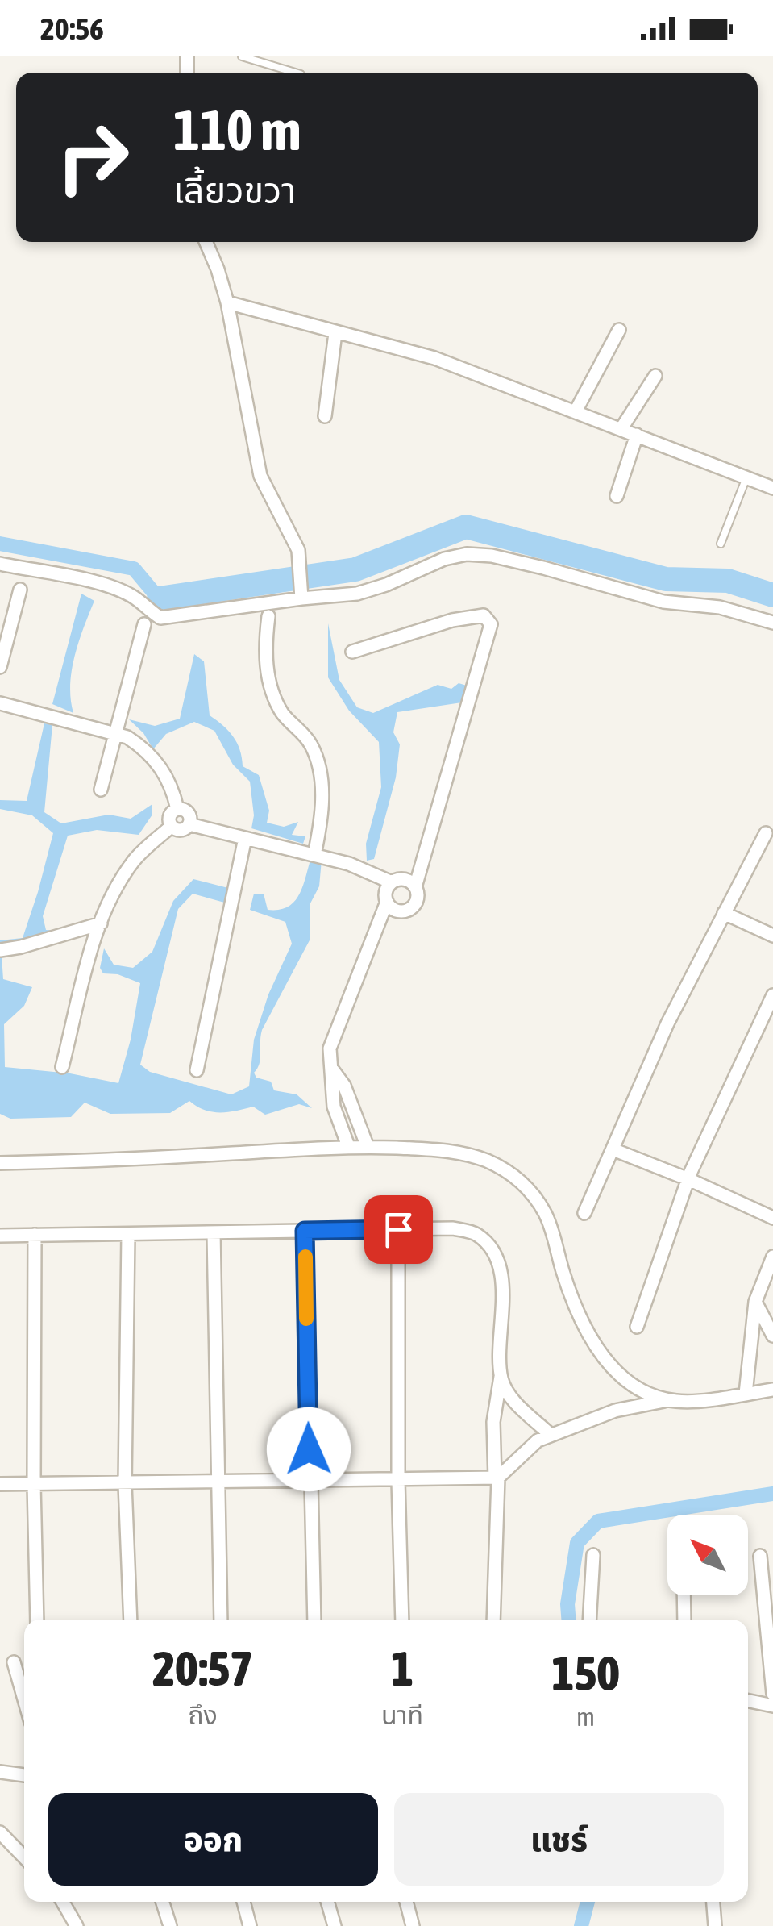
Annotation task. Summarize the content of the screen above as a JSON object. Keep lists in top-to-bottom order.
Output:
{
  "north": "top left",
  "page": {
    "status": "20:56",
    "turn": ["110 m", "เลี้ยวขวา"],
    "eta": [
      "20:57",
      "ถึง",
      "1",
      "นาที",
      "150",
      "m"
    ],
    "buttons": ["ออก", "แชร์"]
  }
}
